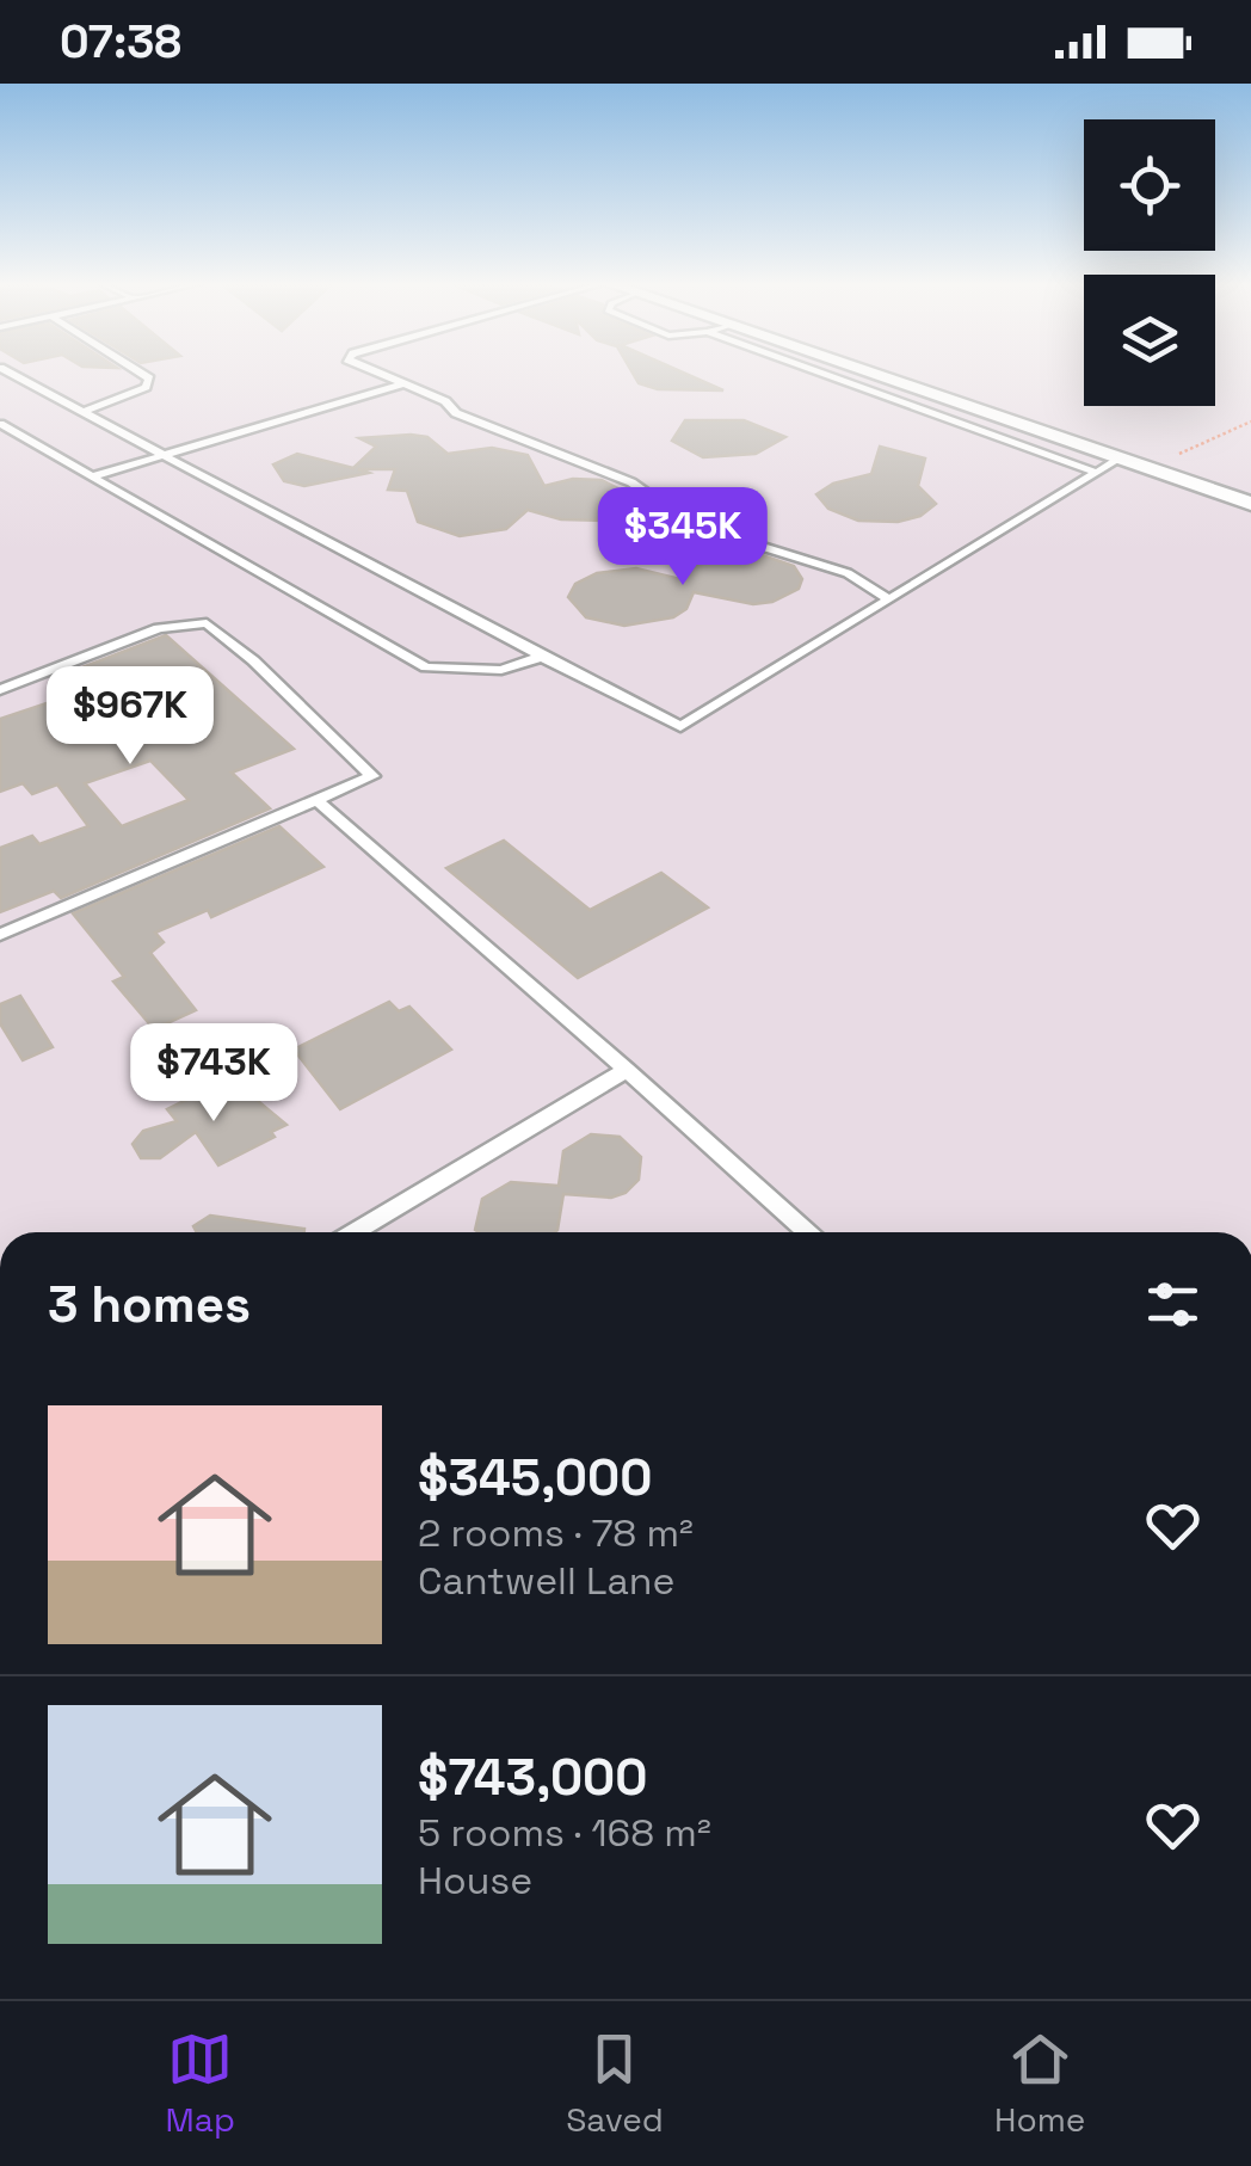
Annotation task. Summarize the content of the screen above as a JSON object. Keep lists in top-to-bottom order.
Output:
{
  "page": {
    "status": "07:38",
    "price": ["$345K", "$967K", "$743K"],
    "heading": "3 homes",
    "list": [
      {
        "name": "$345,000",
        "note": "2 rooms · 78 m² · Cantwell Lane"
      },
      {
        "name": "$743,000",
        "note": "5 rooms · 168 m² · House"
      }
    ],
    "tabs": ["Map", "Saved", "Home"]
  }
}
